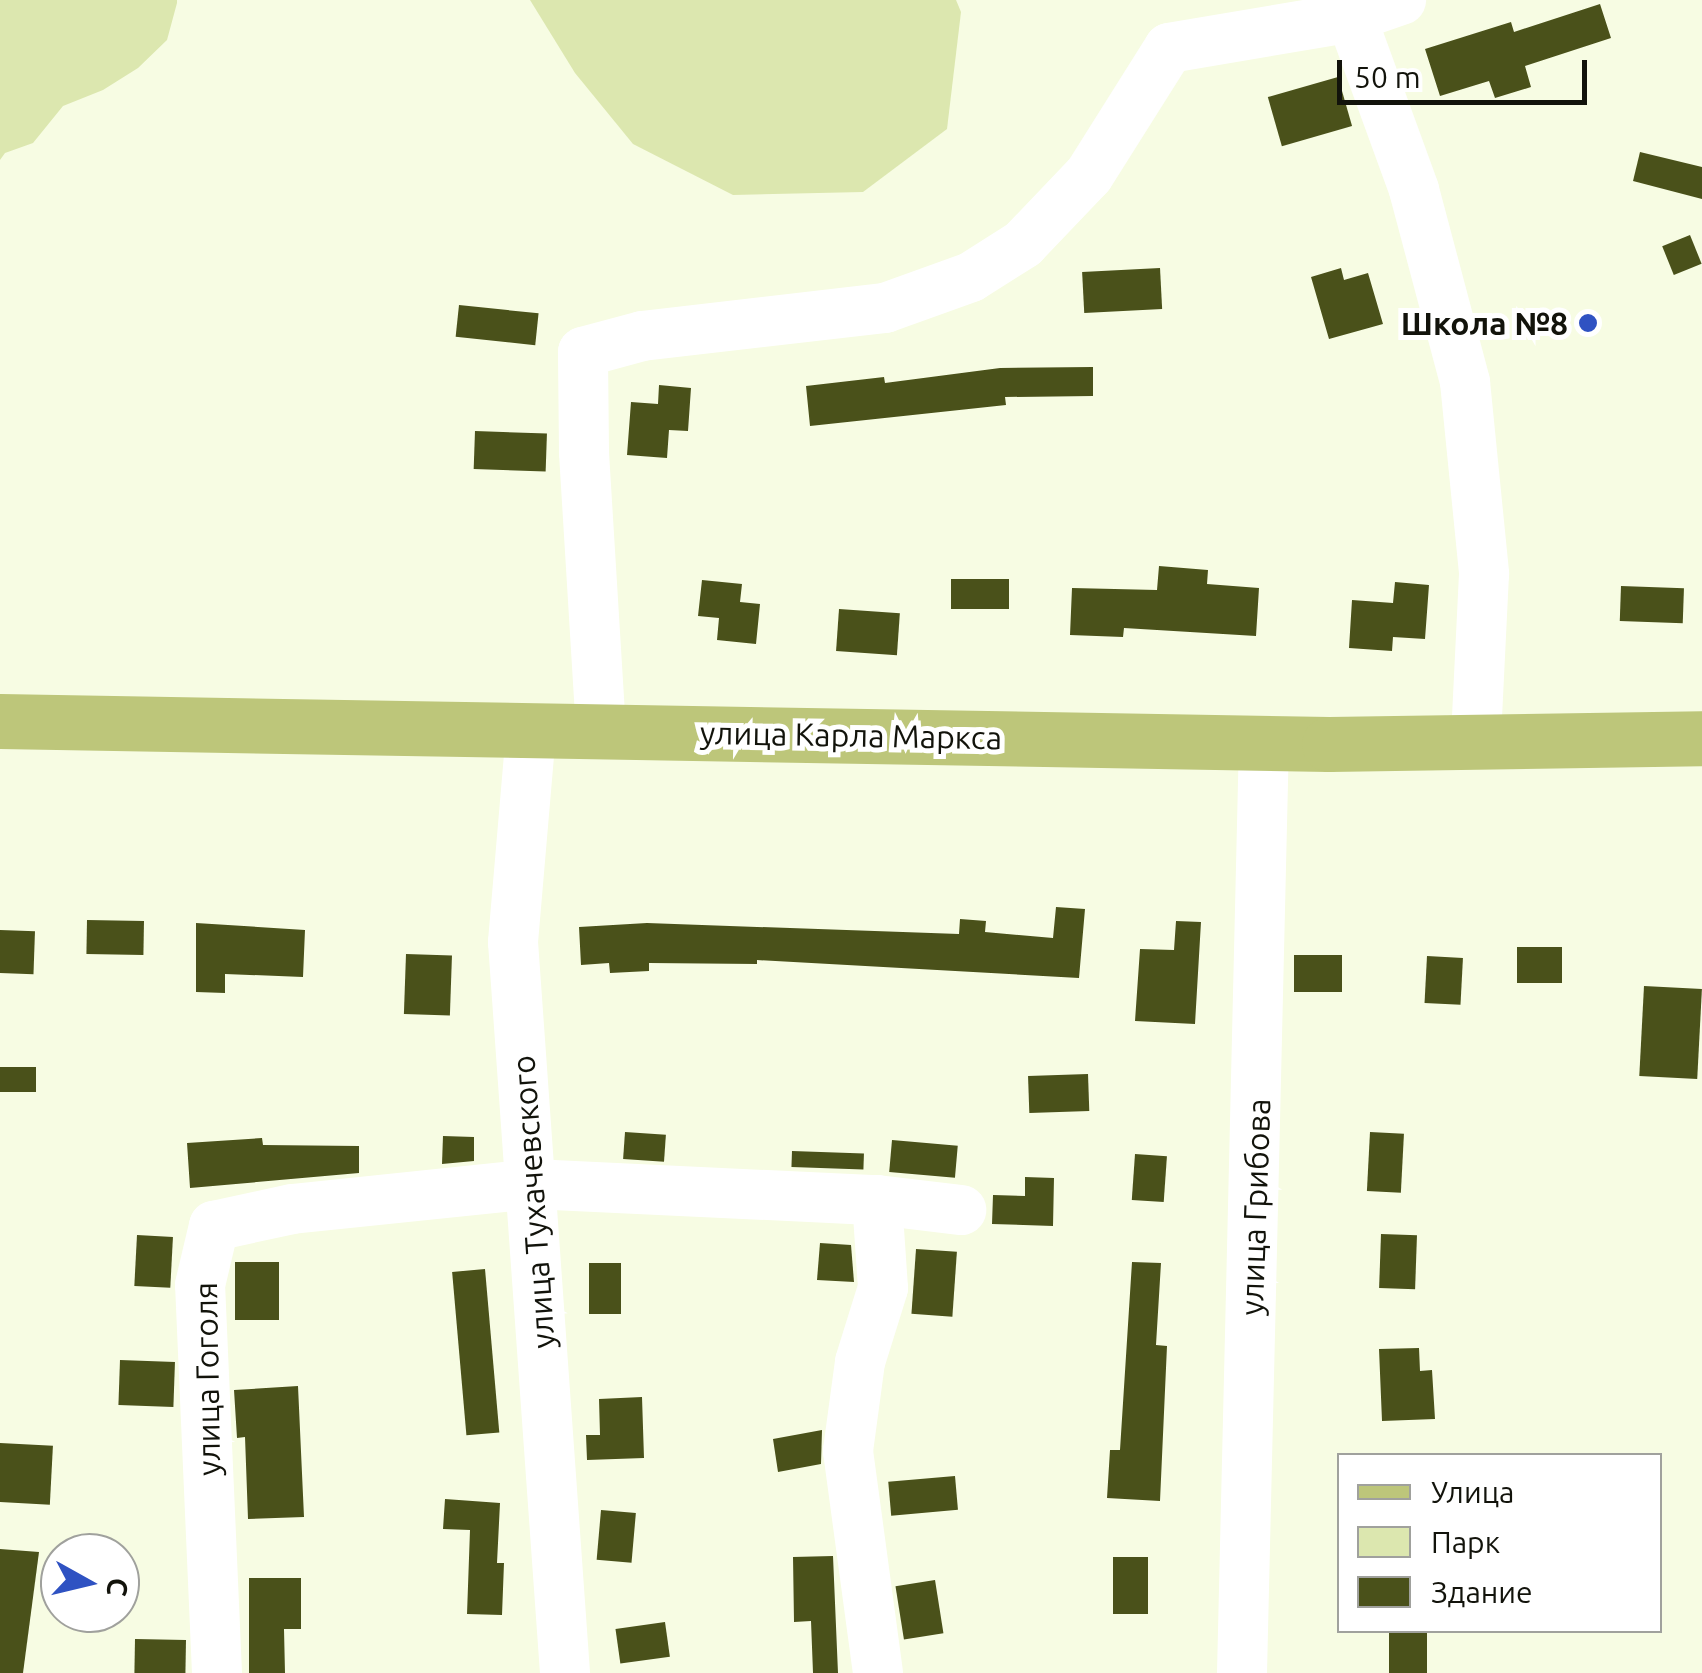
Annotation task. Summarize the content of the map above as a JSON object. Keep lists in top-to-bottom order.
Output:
{
  "streets": {
    "main road": ["улица Карла Маркса"],
    "street": ["улица Тухачевского", "улица Грибова", "улица Гоголя"]
  },
  "crossings": [
    ["улица Карла Маркса", "улица Тухачевского"],
    ["улица Карла Маркса", "улица Грибова"],
    ["улица Тухачевского", "улица Гоголя"]
  ],
  "places": ["Школа №8"],
  "legend": ["Улица", "Парк", "Здание"],
  "scale_bar": "50 m",
  "north": "right"
}
